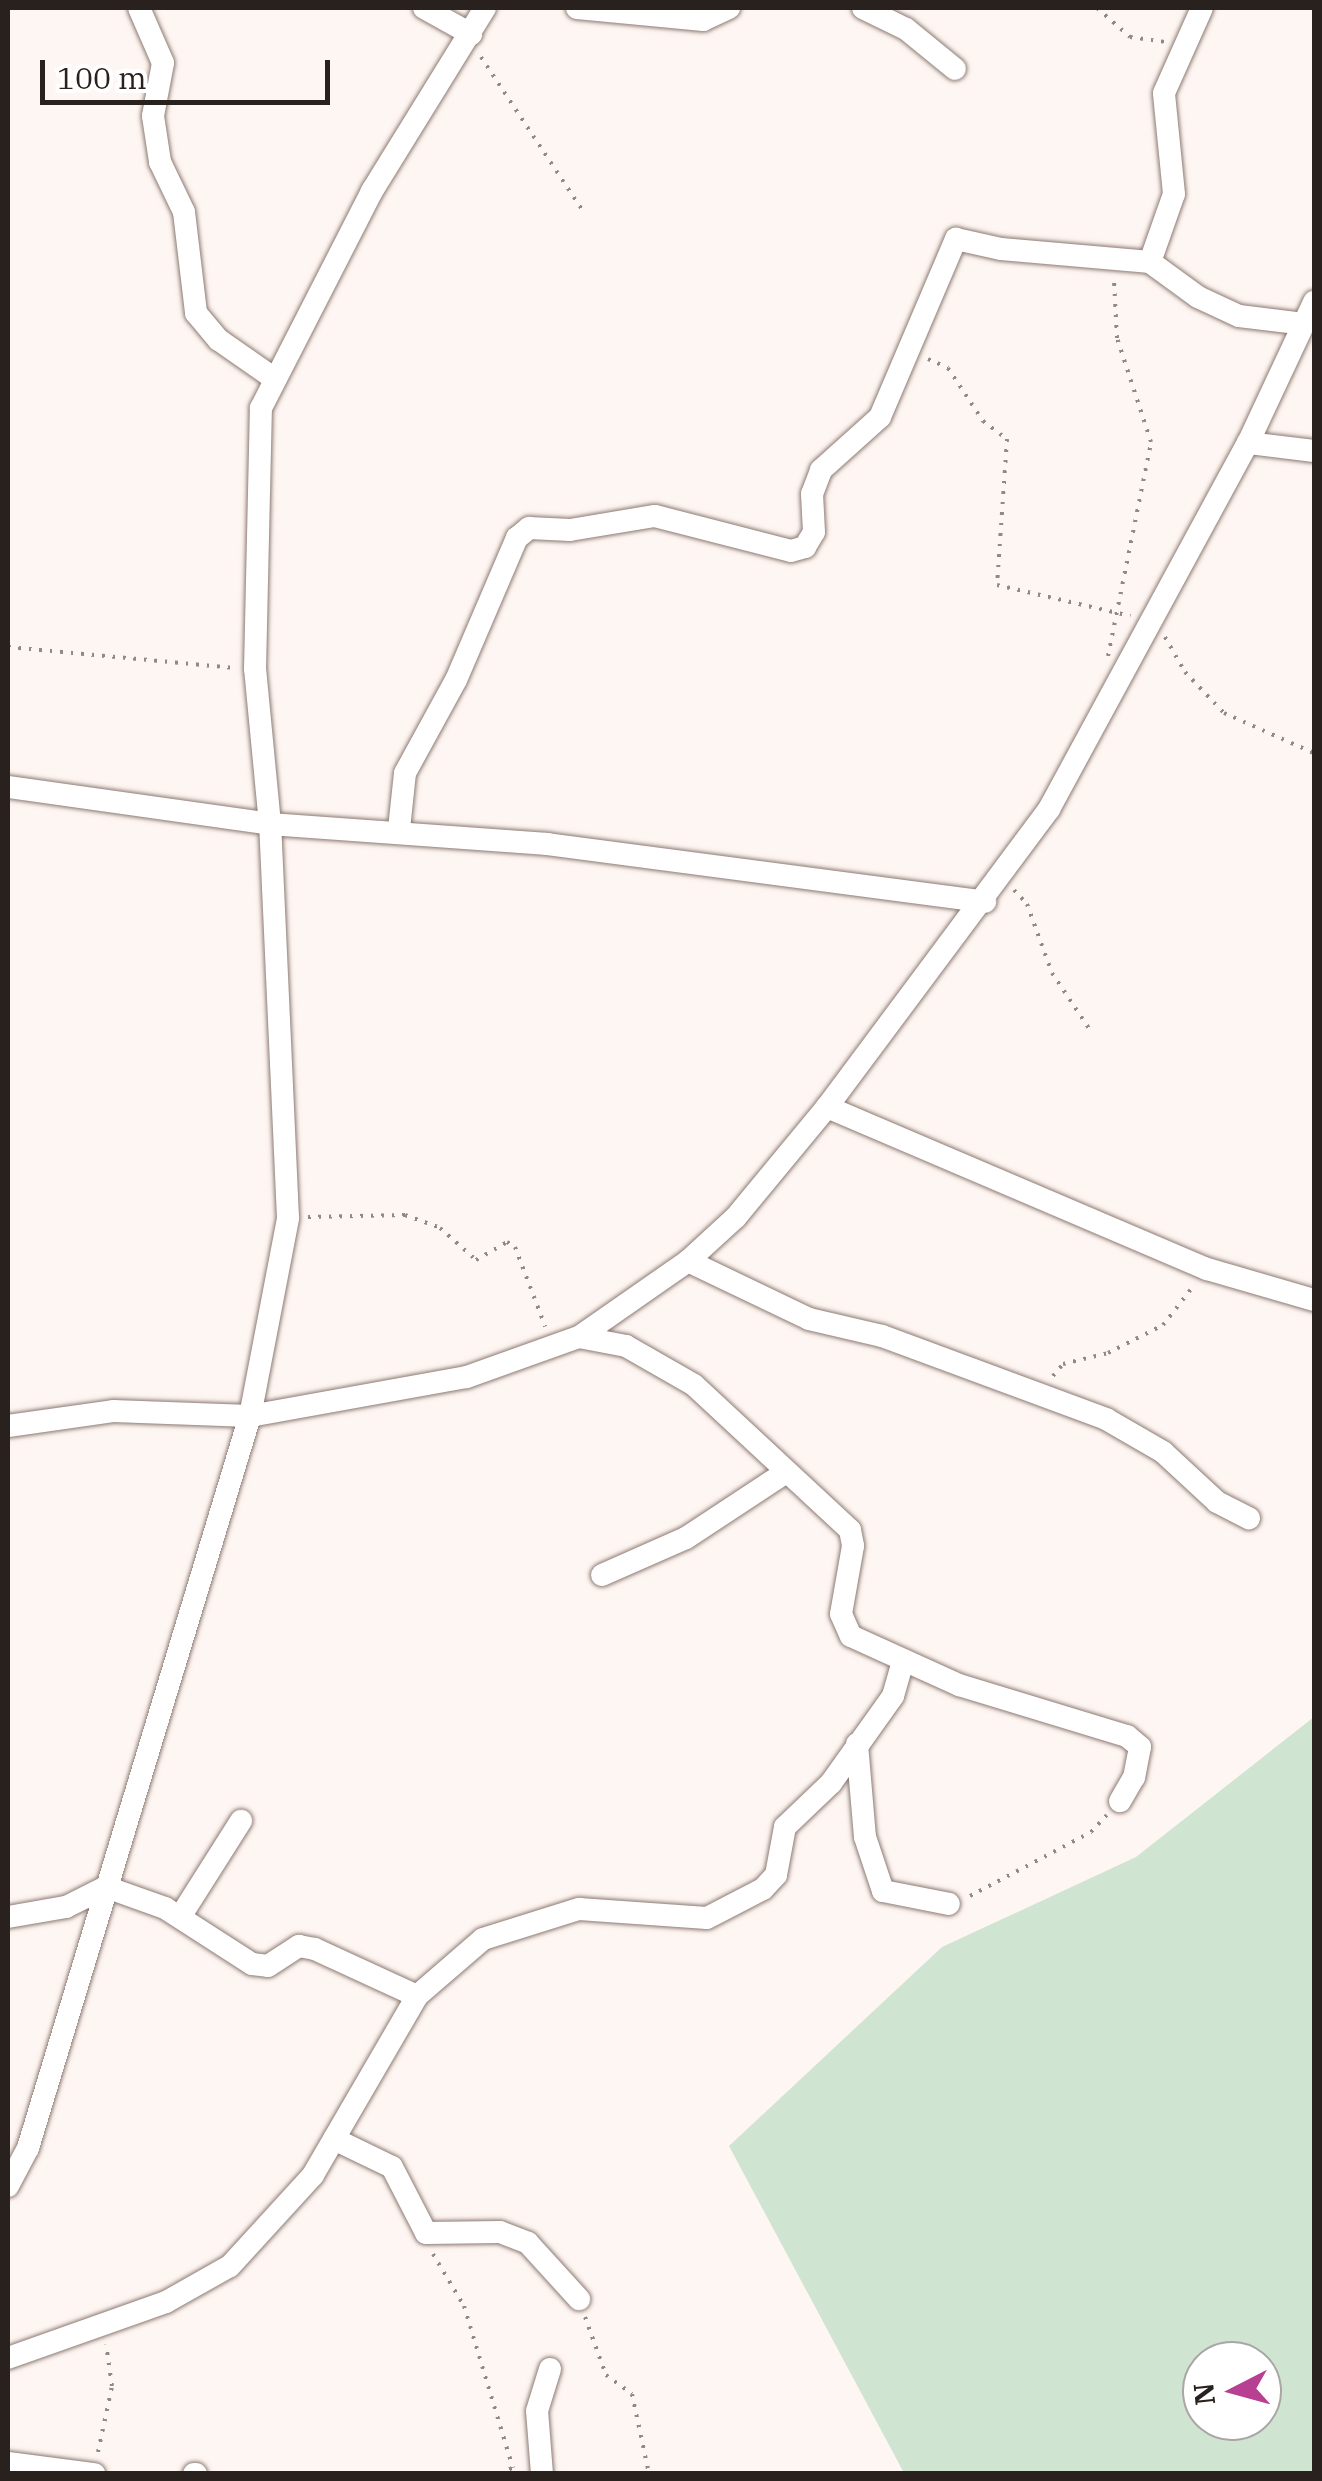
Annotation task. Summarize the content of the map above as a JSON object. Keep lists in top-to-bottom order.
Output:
{
  "scale_bar": "100 m",
  "north": "left"
}
